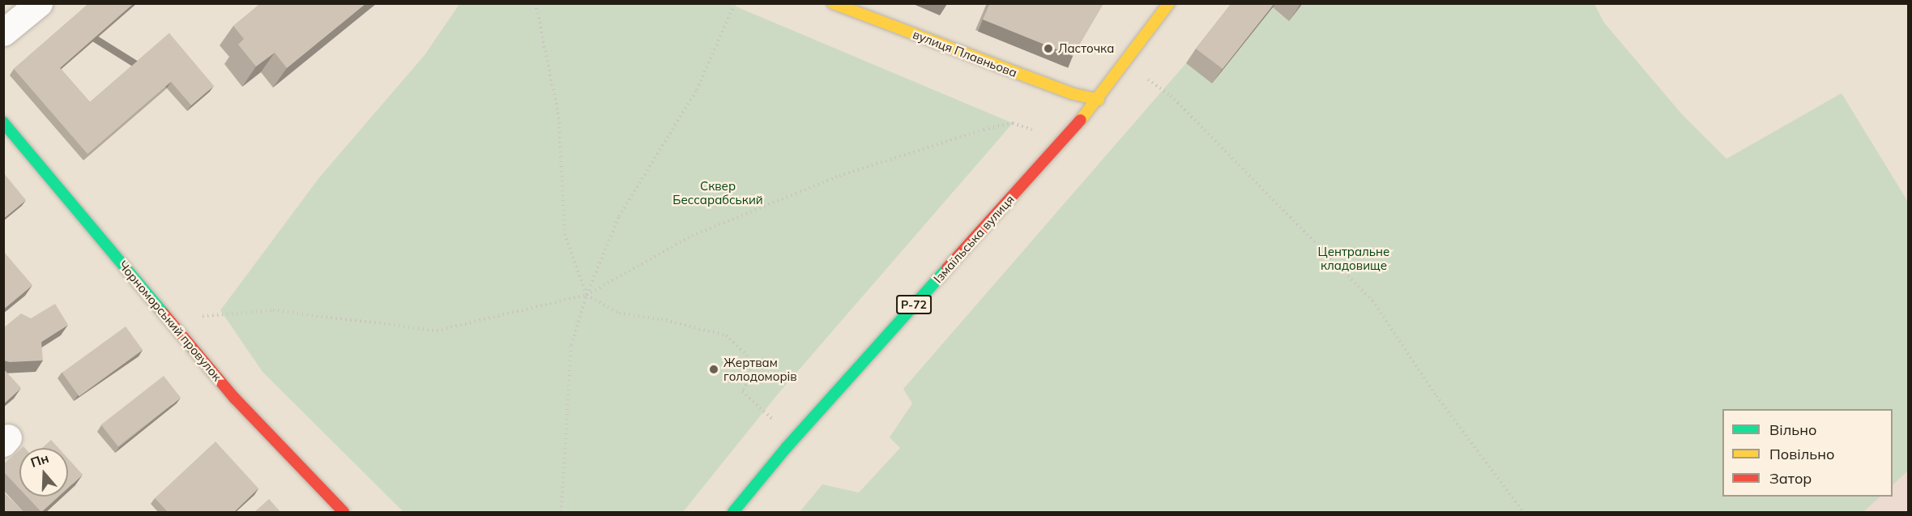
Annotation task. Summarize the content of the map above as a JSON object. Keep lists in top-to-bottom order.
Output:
{
  "streets": {
    "street": [
      "вулиця Плавньова",
      "Ізмаїльська вулиця",
      "Р-72",
      "Чорноморський провулок"
    ]
  },
  "crossings": [
    ["вулиця Плавньова", "Ізмаїльська вулиця"]
  ],
  "parks": ["Сквер Бессарабський", "Центральне кладовище"],
  "places": ["Ласточка", "Жертвам голодоморів"],
  "legend": ["Вільно", "Повільно", "Затор"],
  "north": "top"
}
